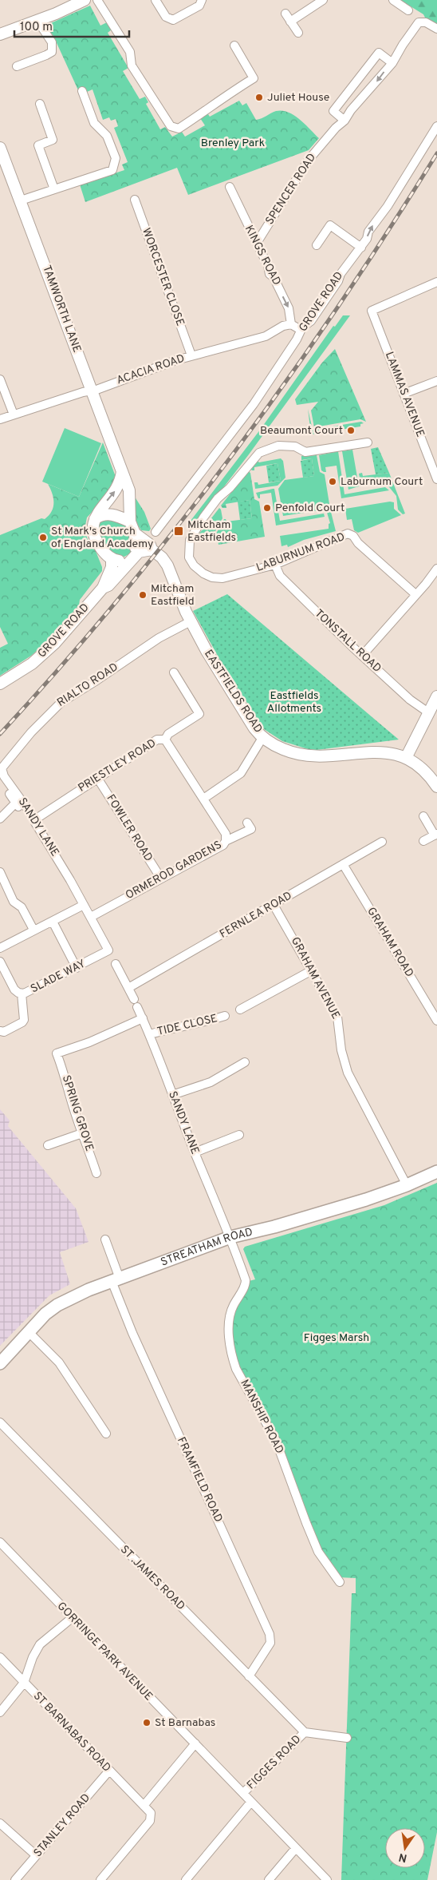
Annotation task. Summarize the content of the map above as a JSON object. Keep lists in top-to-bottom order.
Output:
{
  "streets": {
    "main road": ["STREATHAM ROAD"],
    "street": [
      "SPENCER ROAD",
      "KINGS ROAD",
      "WORCESTER CLOSE",
      "GROVE ROAD",
      "TAMWORTH LANE",
      "ACACIA ROAD",
      "LAMMAS AVENUE",
      "LABURNUM ROAD",
      "TONSTALL ROAD",
      "RIALTO ROAD",
      "EASTFIELDS ROAD",
      "PRIESTLEY ROAD",
      "SANDY LANE",
      "FOWLER ROAD",
      "ORMEROD GARDENS",
      "FERNLEA ROAD",
      "GRAHAM ROAD",
      "SLADE WAY",
      "GRAHAM AVENUE",
      "TIDE CLOSE",
      "SPRING GROVE",
      "MANSHIP ROAD",
      "FRAMFIELD ROAD",
      "ST .JAMES ROAD",
      "GORRINGE PARK AVENUE",
      "ST BARNABAS ROAD",
      "FIGGES ROAD",
      "STANLEY ROAD"
    ]
  },
  "crossings": [
    ["SPENCER ROAD", "KINGS ROAD"],
    ["KINGS ROAD", "ACACIA ROAD"],
    ["WORCESTER CLOSE", "ACACIA ROAD"],
    ["GROVE ROAD", "TAMWORTH LANE"],
    ["TAMWORTH LANE", "ACACIA ROAD"],
    ["LABURNUM ROAD", "TONSTALL ROAD"],
    ["RIALTO ROAD", "EASTFIELDS ROAD"],
    ["RIALTO ROAD", "SANDY LANE"],
    ["PRIESTLEY ROAD", "SANDY LANE"],
    ["PRIESTLEY ROAD", "FOWLER ROAD"],
    ["SANDY LANE", "ORMEROD GARDENS"],
    ["SANDY LANE", "SLADE WAY"],
    ["SANDY LANE", "TIDE CLOSE"],
    ["SANDY LANE", "SPRING GROVE"],
    ["SANDY LANE", "STREATHAM ROAD"],
    ["SANDY LANE", "MANSHIP ROAD"],
    ["FOWLER ROAD", "ORMEROD GARDENS"],
    ["FERNLEA ROAD", "GRAHAM ROAD"],
    ["FERNLEA ROAD", "GRAHAM AVENUE"],
    ["GRAHAM AVENUE", "STREATHAM ROAD"],
    ["STREATHAM ROAD", "MANSHIP ROAD"],
    ["STREATHAM ROAD", "FRAMFIELD ROAD"],
    ["FRAMFIELD ROAD", "ST .JAMES ROAD"],
    ["ST .JAMES ROAD", "FIGGES ROAD"],
    ["GORRINGE PARK AVENUE", "FIGGES ROAD"],
    ["ST BARNABAS ROAD", "STANLEY ROAD"]
  ],
  "one_way": ["KINGS ROAD"],
  "parks": ["Brenley Park", "Eastfields Allotments", "Figges Marsh"],
  "places": {
    "other": [
      "Juliet House",
      "Beaumont Court",
      "Laburnum Court",
      "Penfold Court",
      "St Mark's Church of England Academy",
      "Mitcham Eastfield",
      "St Barnabas"
    ],
    "transit": ["Mitcham Eastfields"]
  },
  "scale_bar": "100 m",
  "north": "bottom"
}
